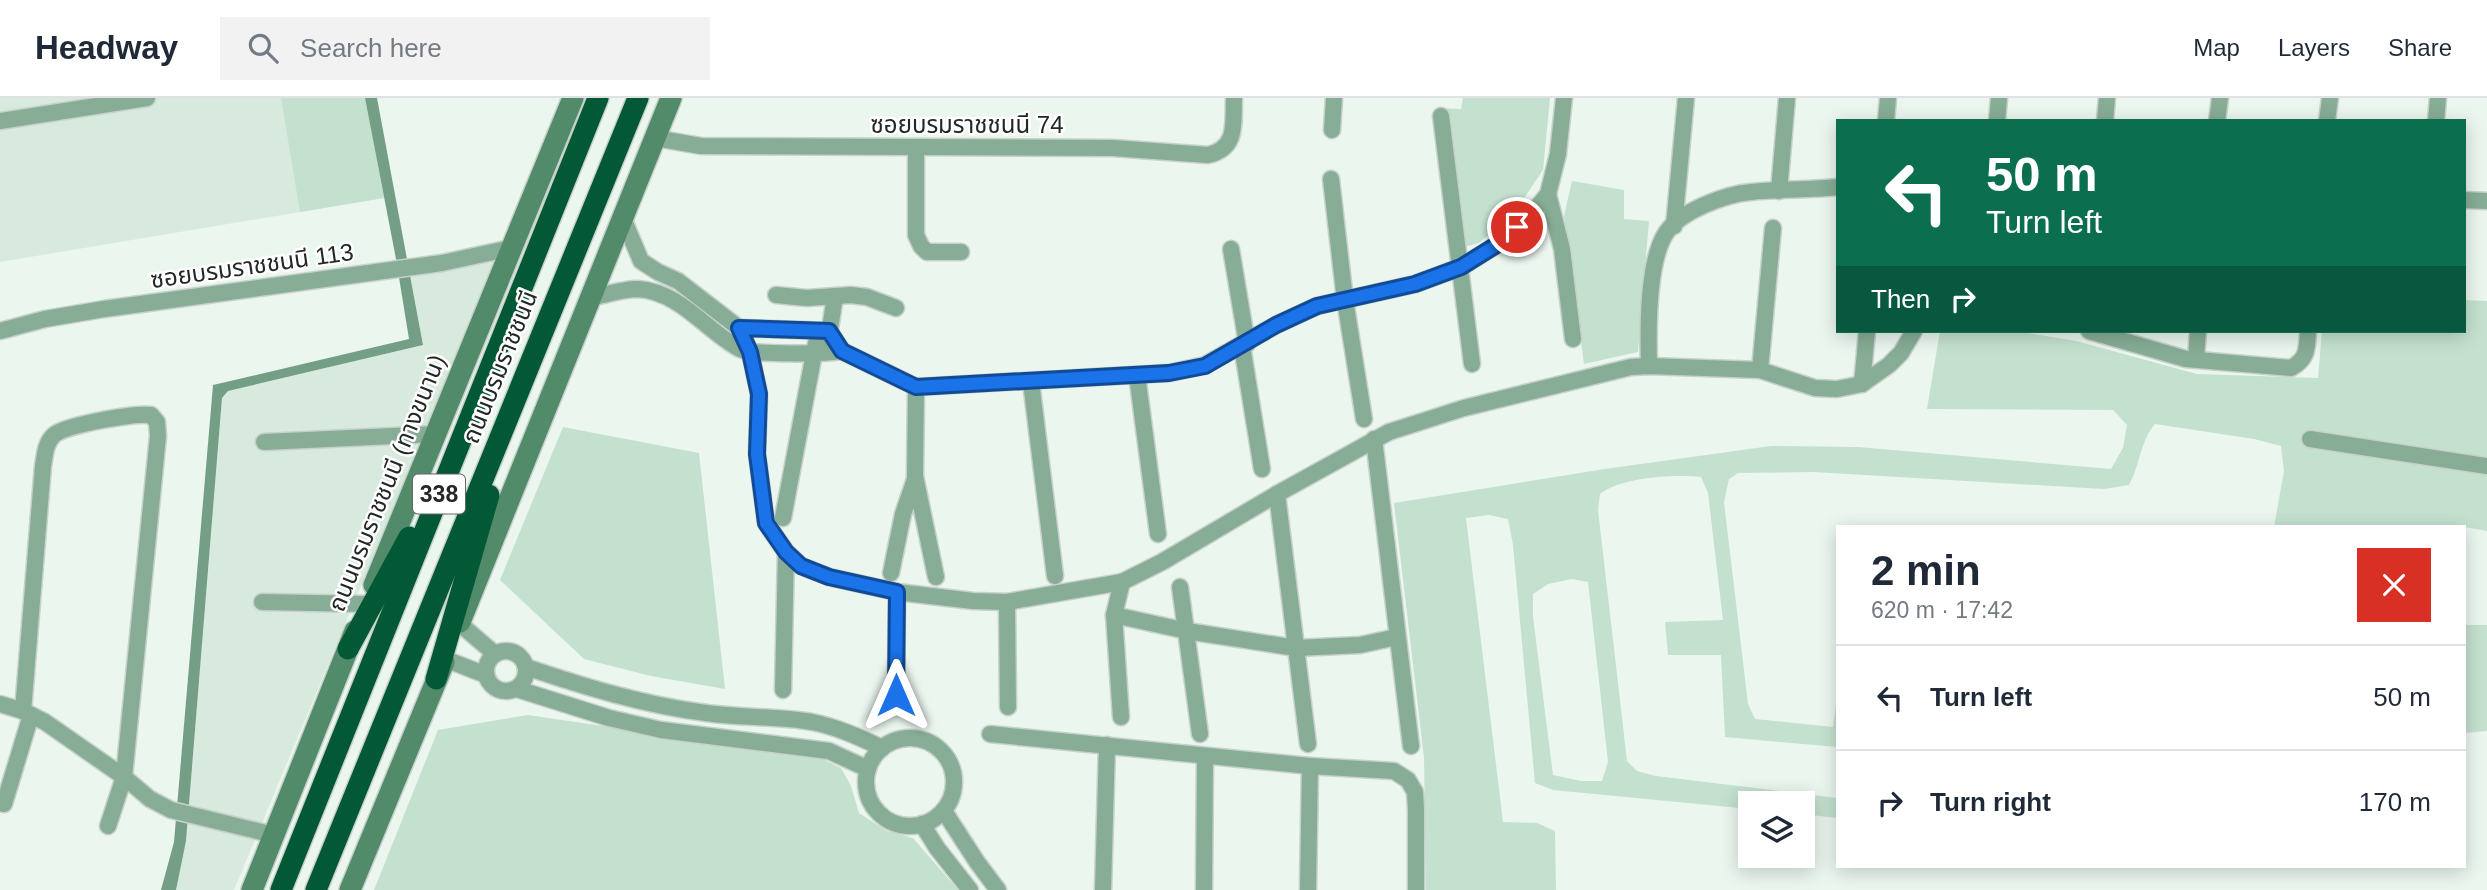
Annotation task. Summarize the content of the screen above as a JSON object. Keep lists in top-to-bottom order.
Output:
{
  "streets": {
    "highway": ["ถนนบรมราชชนนี", "338"],
    "main road": ["ถนนบรมราชชนนี (ทางขนาน)"],
    "street": ["ซอยบรมราชชนนี 74", "ซอยบรมราชชนนี 113"]
  },
  "crossings": [
    ["ซอยบรมราชชนนี 74", "338"],
    ["ซอยบรมราชชนนี 113", "ถนนบรมราชชนนี (ทางขนาน)"]
  ],
  "page": {
    "header": "Headway",
    "search": "Search here",
    "nav": ["Map", "Layers", "Share"],
    "turn": ["50 m", "Turn left"],
    "then": "Then",
    "heading": ["2 min", "620 m · 17:42"],
    "list": [
      {
        "name": "Turn left",
        "value": "50 m"
      },
      {
        "name": "Turn right",
        "value": "170 m"
      }
    ]
  }
}
